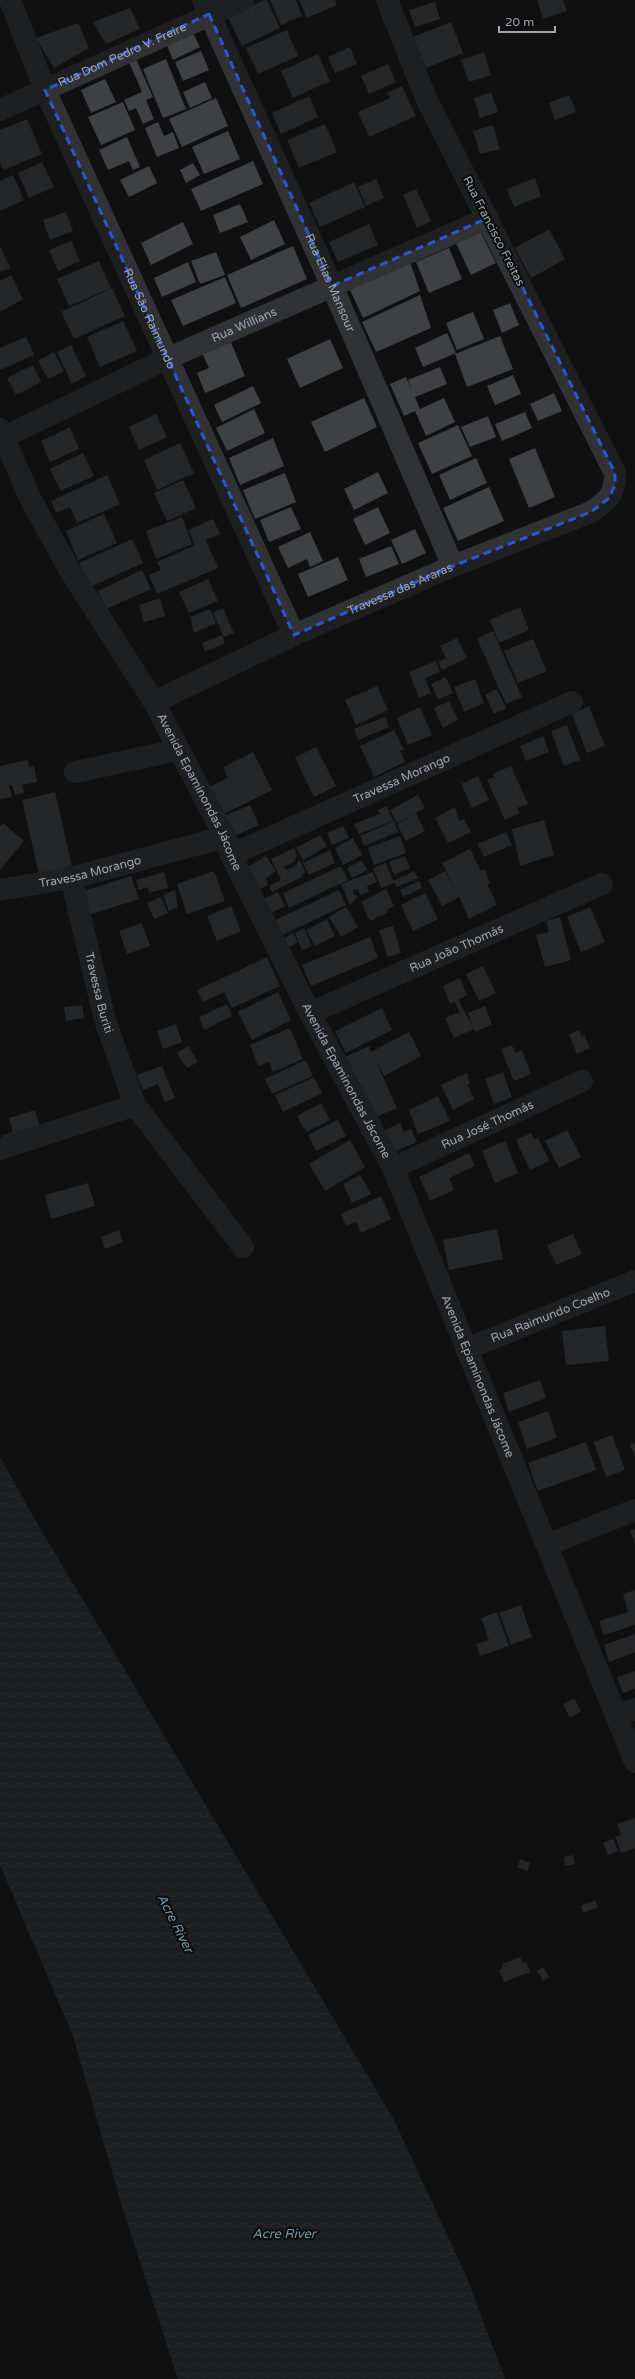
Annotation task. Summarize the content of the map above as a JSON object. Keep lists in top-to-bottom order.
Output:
{
  "streets": {
    "street": [
      "Rua Dom Pedro V. Freire",
      "Rua Francisco Freitas",
      "Rua Elias Mansour",
      "Rua São Raimundo",
      "Rua Willians",
      "Travessa das Araras",
      "Travessa Morango",
      "Avenida Epaminondas Jácome",
      "Rua João Thomás",
      "Travessa Buriti",
      "Rua José Thomás",
      "Rua Raimundo Coelho"
    ]
  },
  "crossings": [
    ["Rua Dom Pedro V. Freire", "Rua Elias Mansour"],
    ["Rua Dom Pedro V. Freire", "Rua São Raimundo"],
    ["Rua Francisco Freitas", "Rua Willians"],
    ["Rua Francisco Freitas", "Travessa das Araras"],
    ["Rua Elias Mansour", "Rua Willians"],
    ["Rua Elias Mansour", "Travessa das Araras"],
    ["Rua São Raimundo", "Rua Willians"],
    ["Rua São Raimundo", "Travessa das Araras"],
    ["Rua Willians", "Avenida Epaminondas Jácome"],
    ["Travessa das Araras", "Avenida Epaminondas Jácome"],
    ["Travessa Morango", "Avenida Epaminondas Jácome"],
    ["Travessa Morango", "Travessa Buriti"],
    ["Avenida Epaminondas Jácome", "Rua João Thomás"],
    ["Avenida Epaminondas Jácome", "Rua José Thomás"],
    ["Avenida Epaminondas Jácome", "Rua Raimundo Coelho"]
  ],
  "water": ["Acre River"],
  "scale_bar": "20 m"
}
